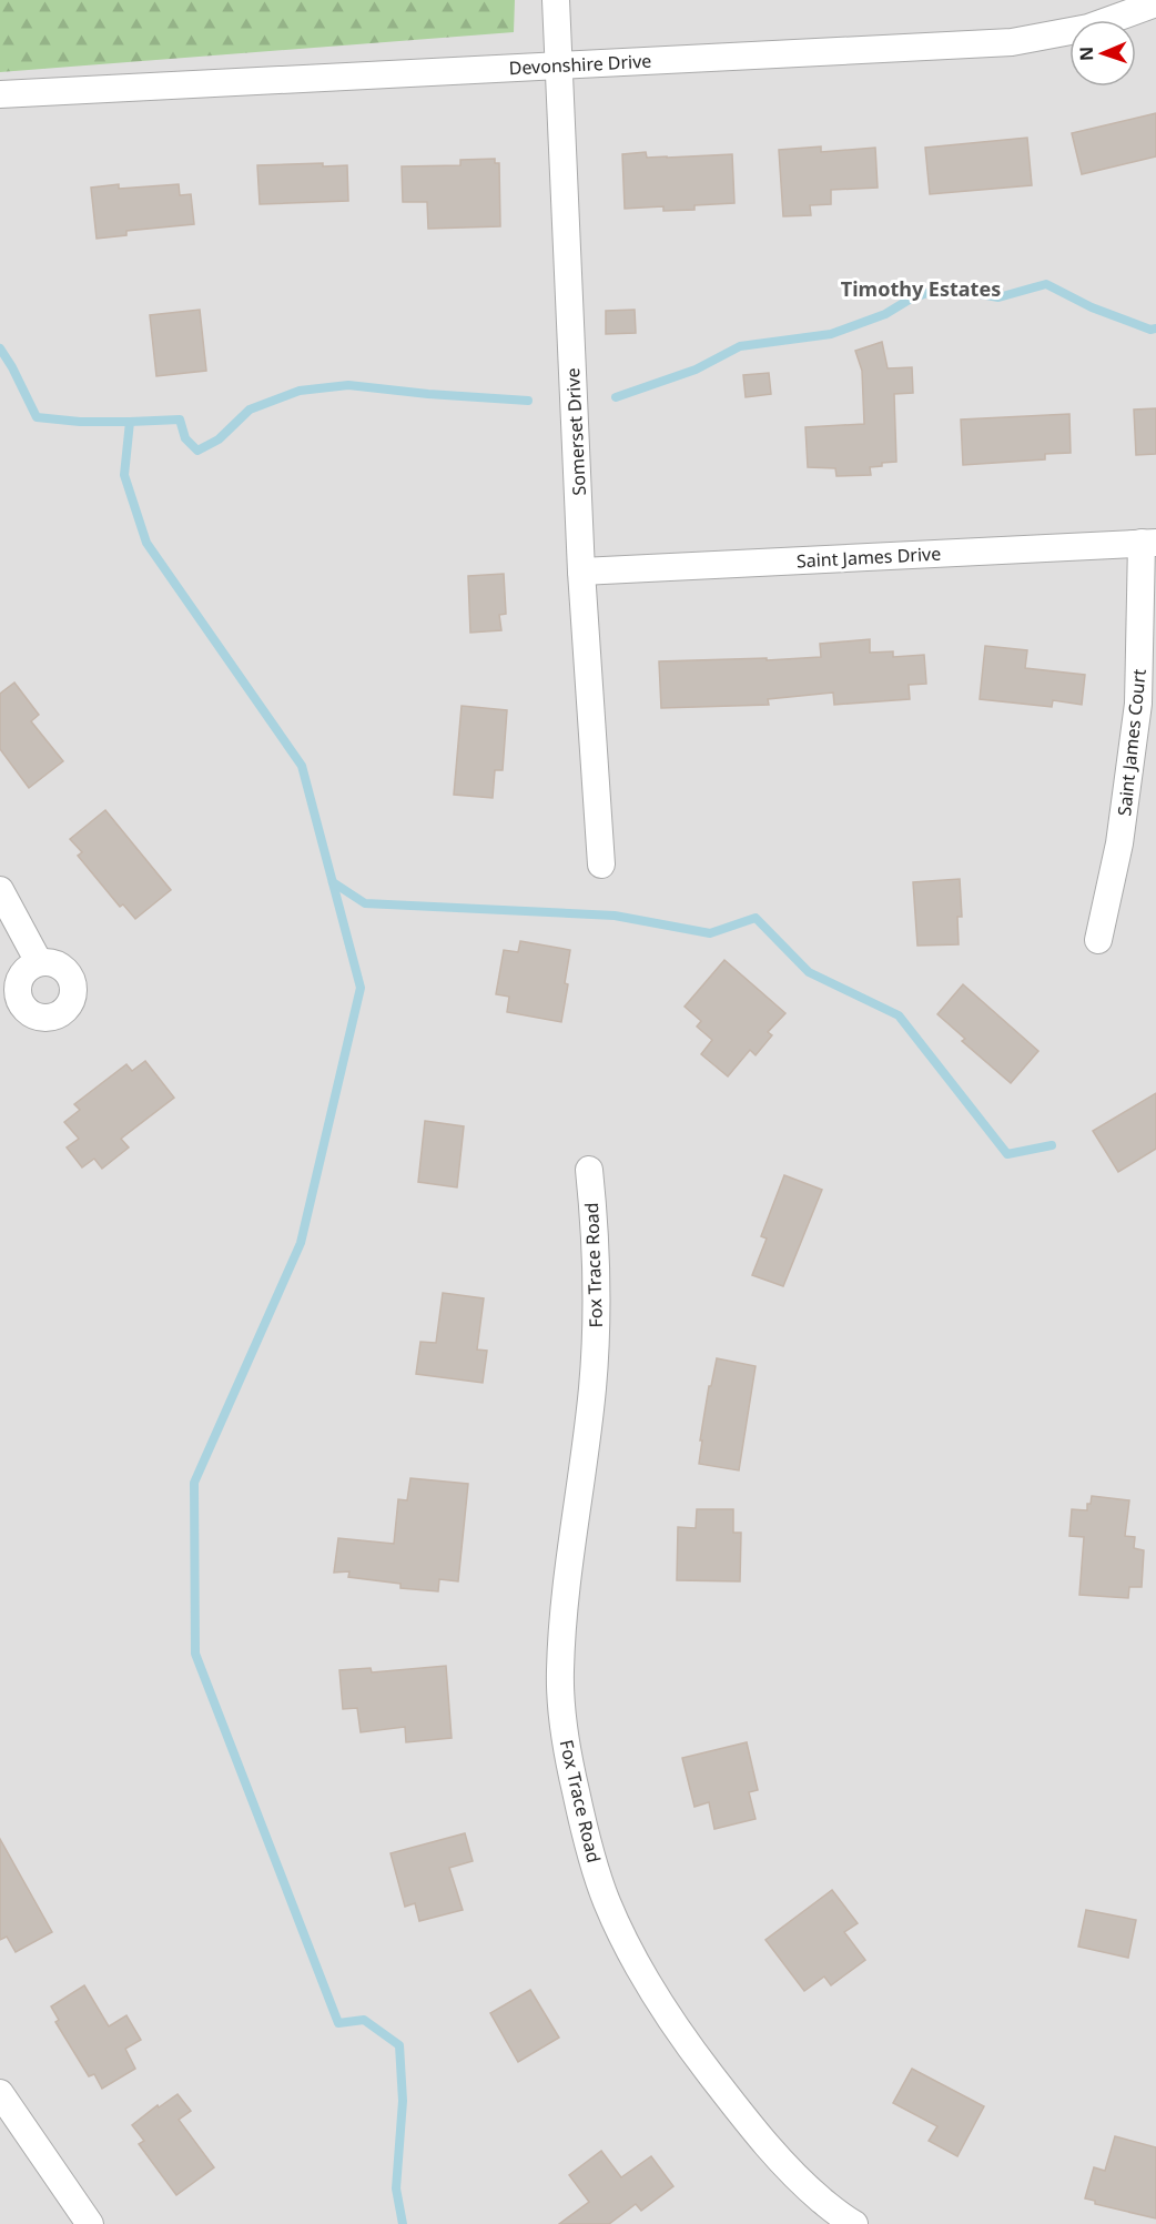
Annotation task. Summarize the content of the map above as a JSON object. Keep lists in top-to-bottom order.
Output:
{
  "streets": {
    "street": [
      "Devonshire Drive",
      "Somerset Drive",
      "Saint James Drive",
      "Saint James Court",
      "Fox Trace Road"
    ]
  },
  "crossings": [
    ["Devonshire Drive", "Somerset Drive"],
    ["Somerset Drive", "Saint James Drive"],
    ["Saint James Drive", "Saint James Court"]
  ],
  "districts": ["Timothy Estates"],
  "north": "left"
}
